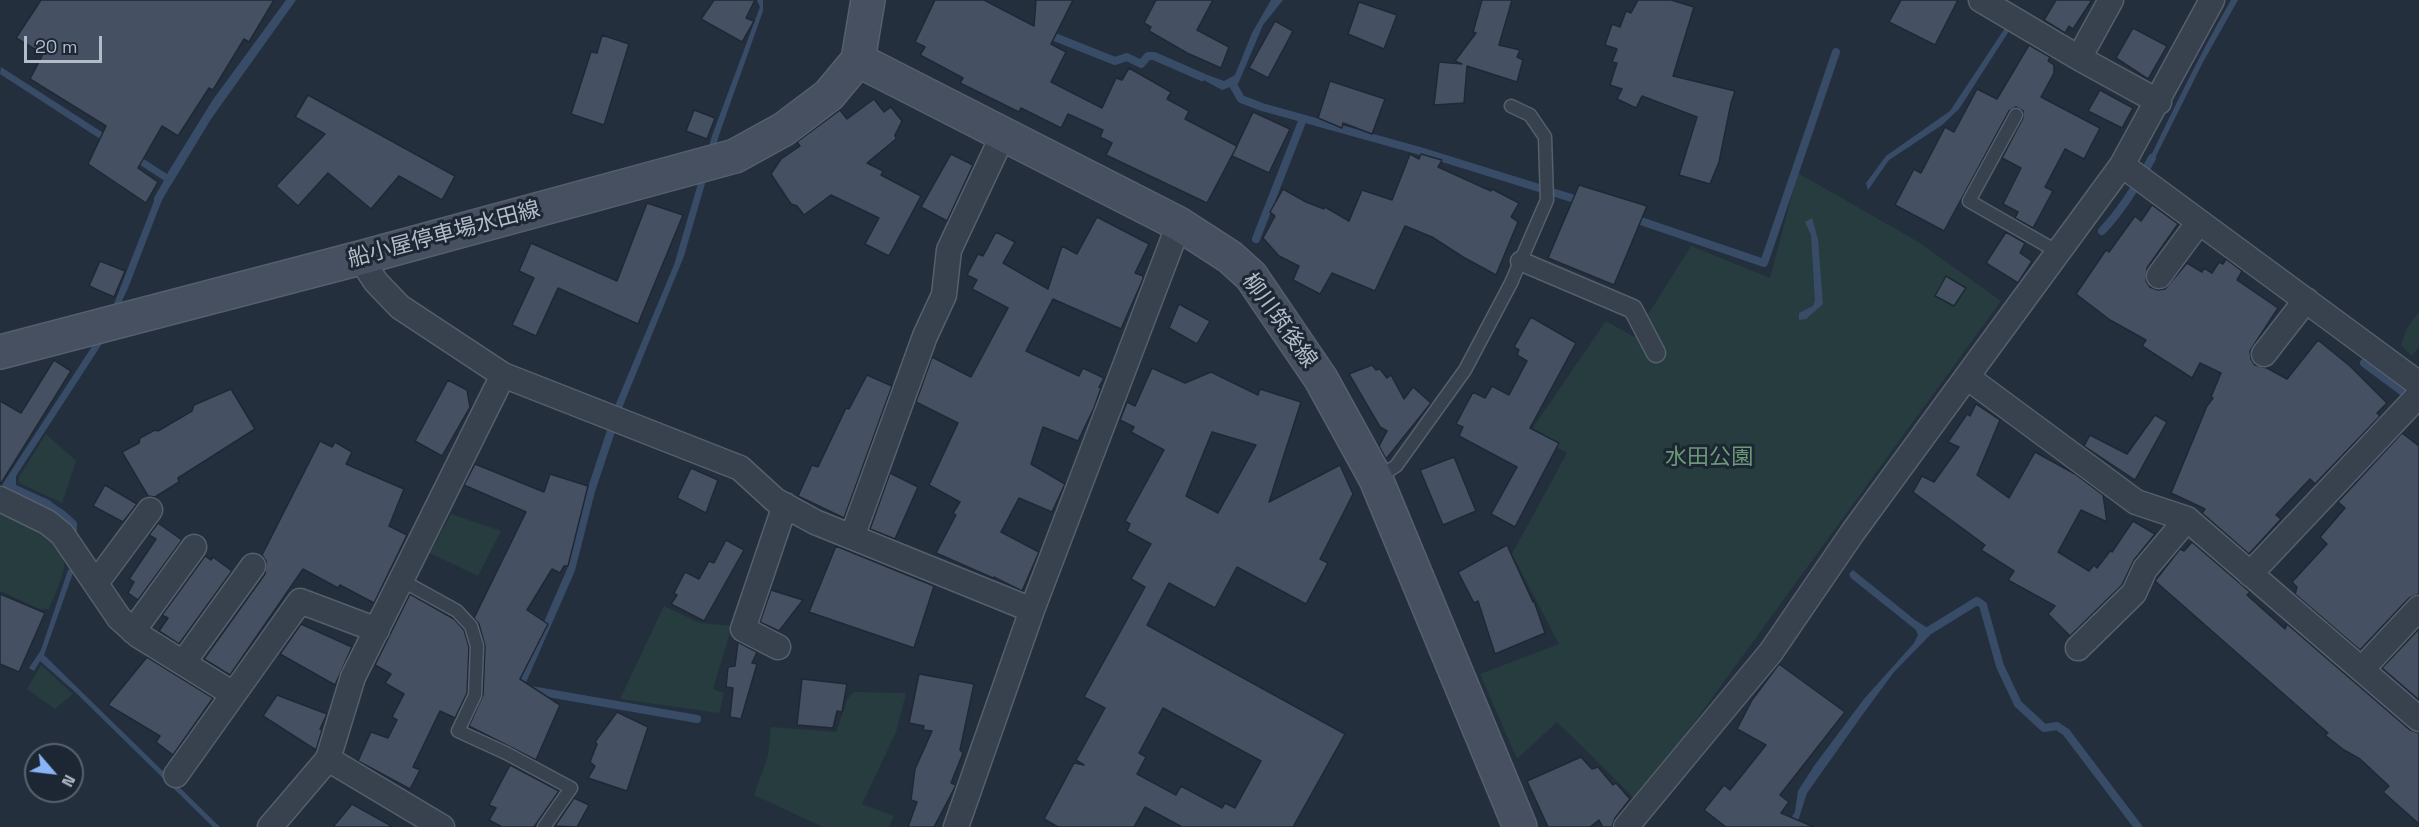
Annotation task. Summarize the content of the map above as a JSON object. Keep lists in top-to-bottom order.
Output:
{
  "streets": {
    "main road": ["船小屋停車場水田線", "柳川筑後線"]
  },
  "crossings": [
    ["船小屋停車場水田線", "柳川筑後線"]
  ],
  "parks": ["水田公園"],
  "scale_bar": "20 m",
  "north": "bottom right"
}
